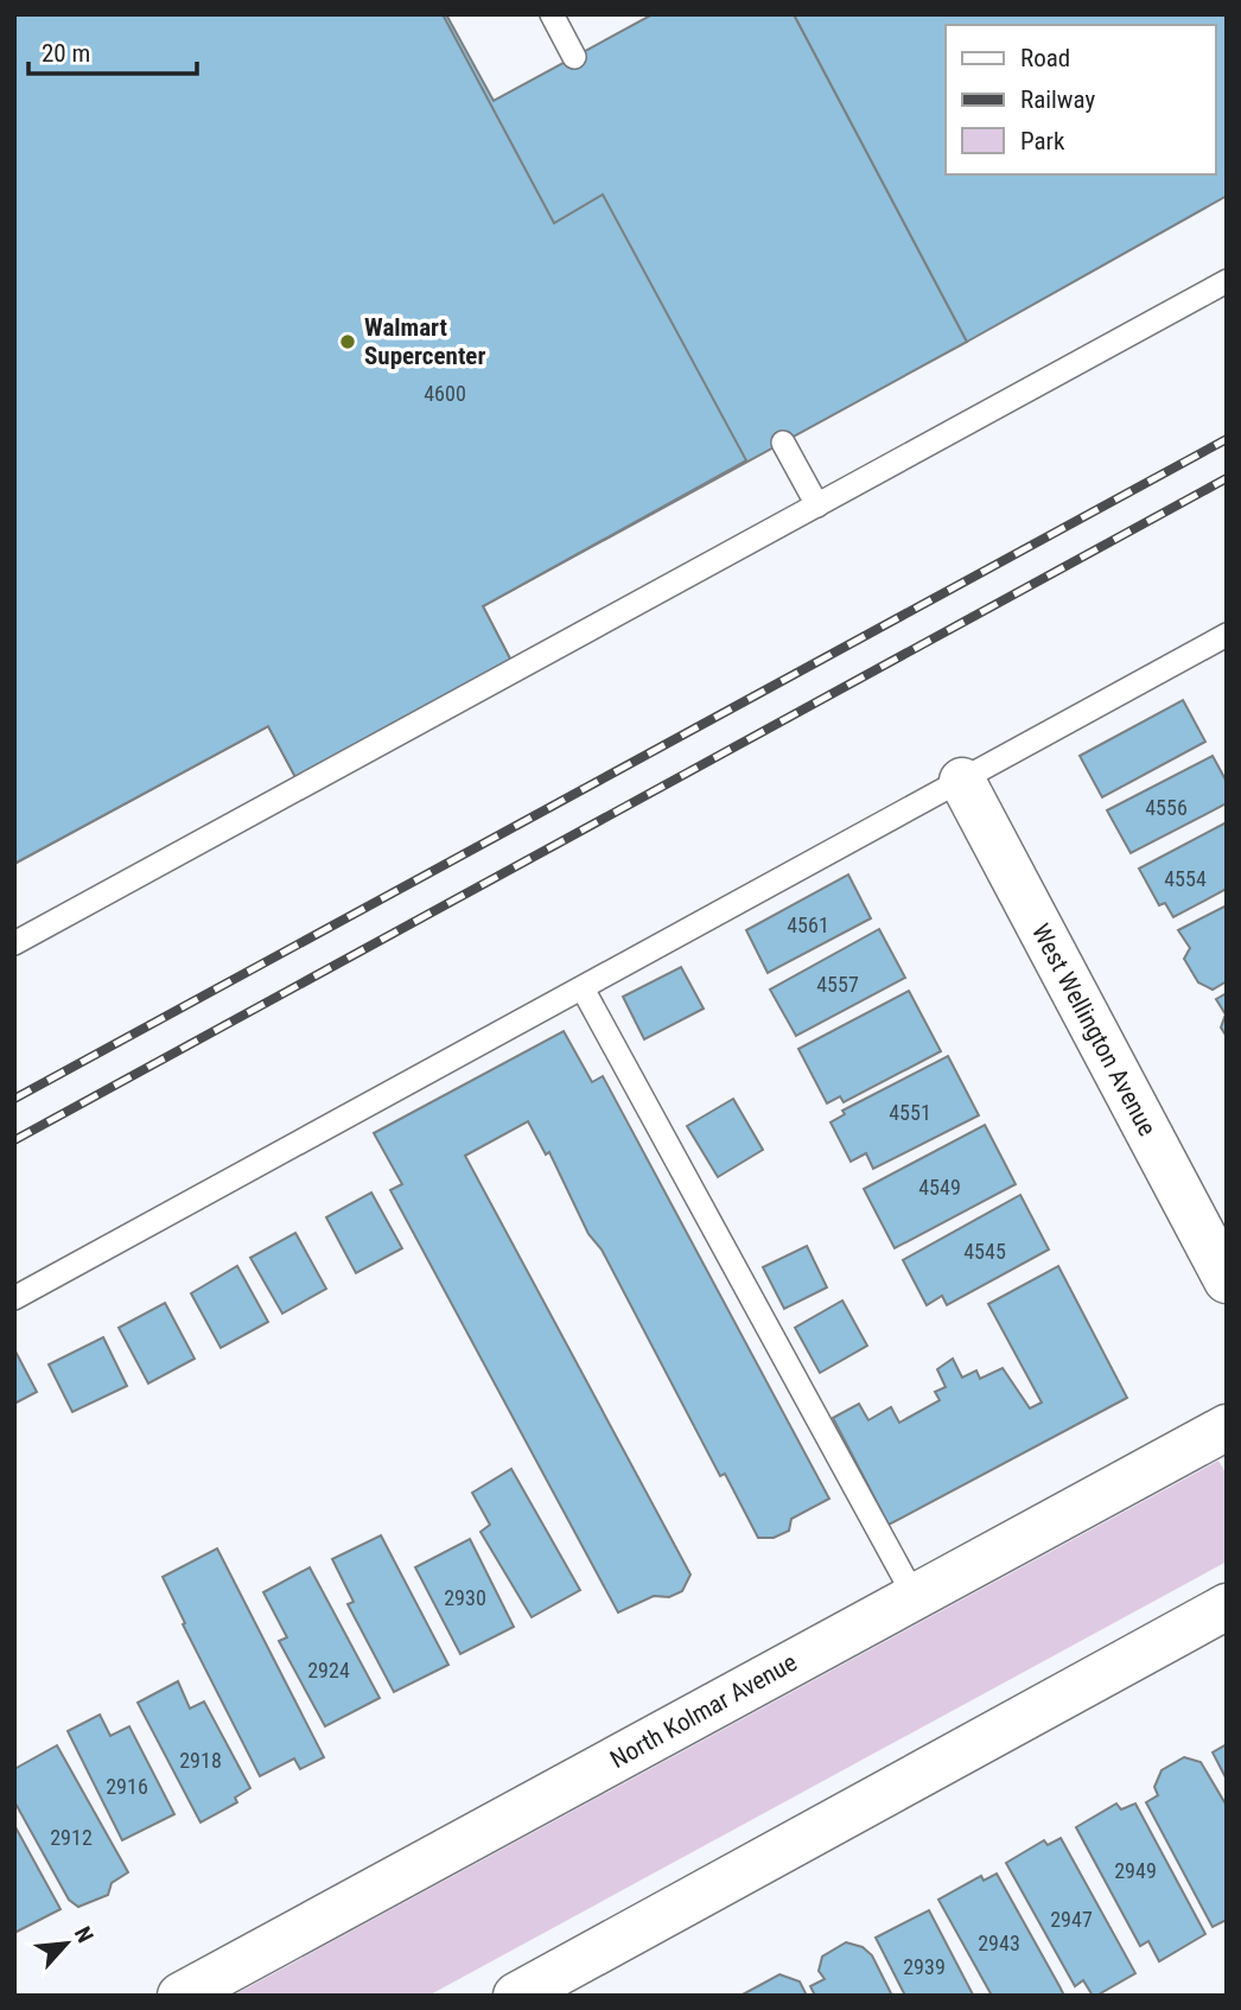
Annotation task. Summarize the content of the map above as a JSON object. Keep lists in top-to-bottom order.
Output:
{
  "streets": {
    "street": ["West Wellington Avenue", "North Kolmar Avenue"]
  },
  "places": ["Walmart Supercenter"],
  "house_numbers": [
    "4600",
    "4556",
    "4554",
    "4561",
    "4557",
    "4551",
    "4549",
    "4545",
    "2930",
    "2924",
    "2918",
    "2916",
    "2912",
    "2949",
    "2947",
    "2943",
    "2939"
  ],
  "legend": ["Road", "Railway", "Park"],
  "scale_bar": "20 m",
  "north": "top right"
}
